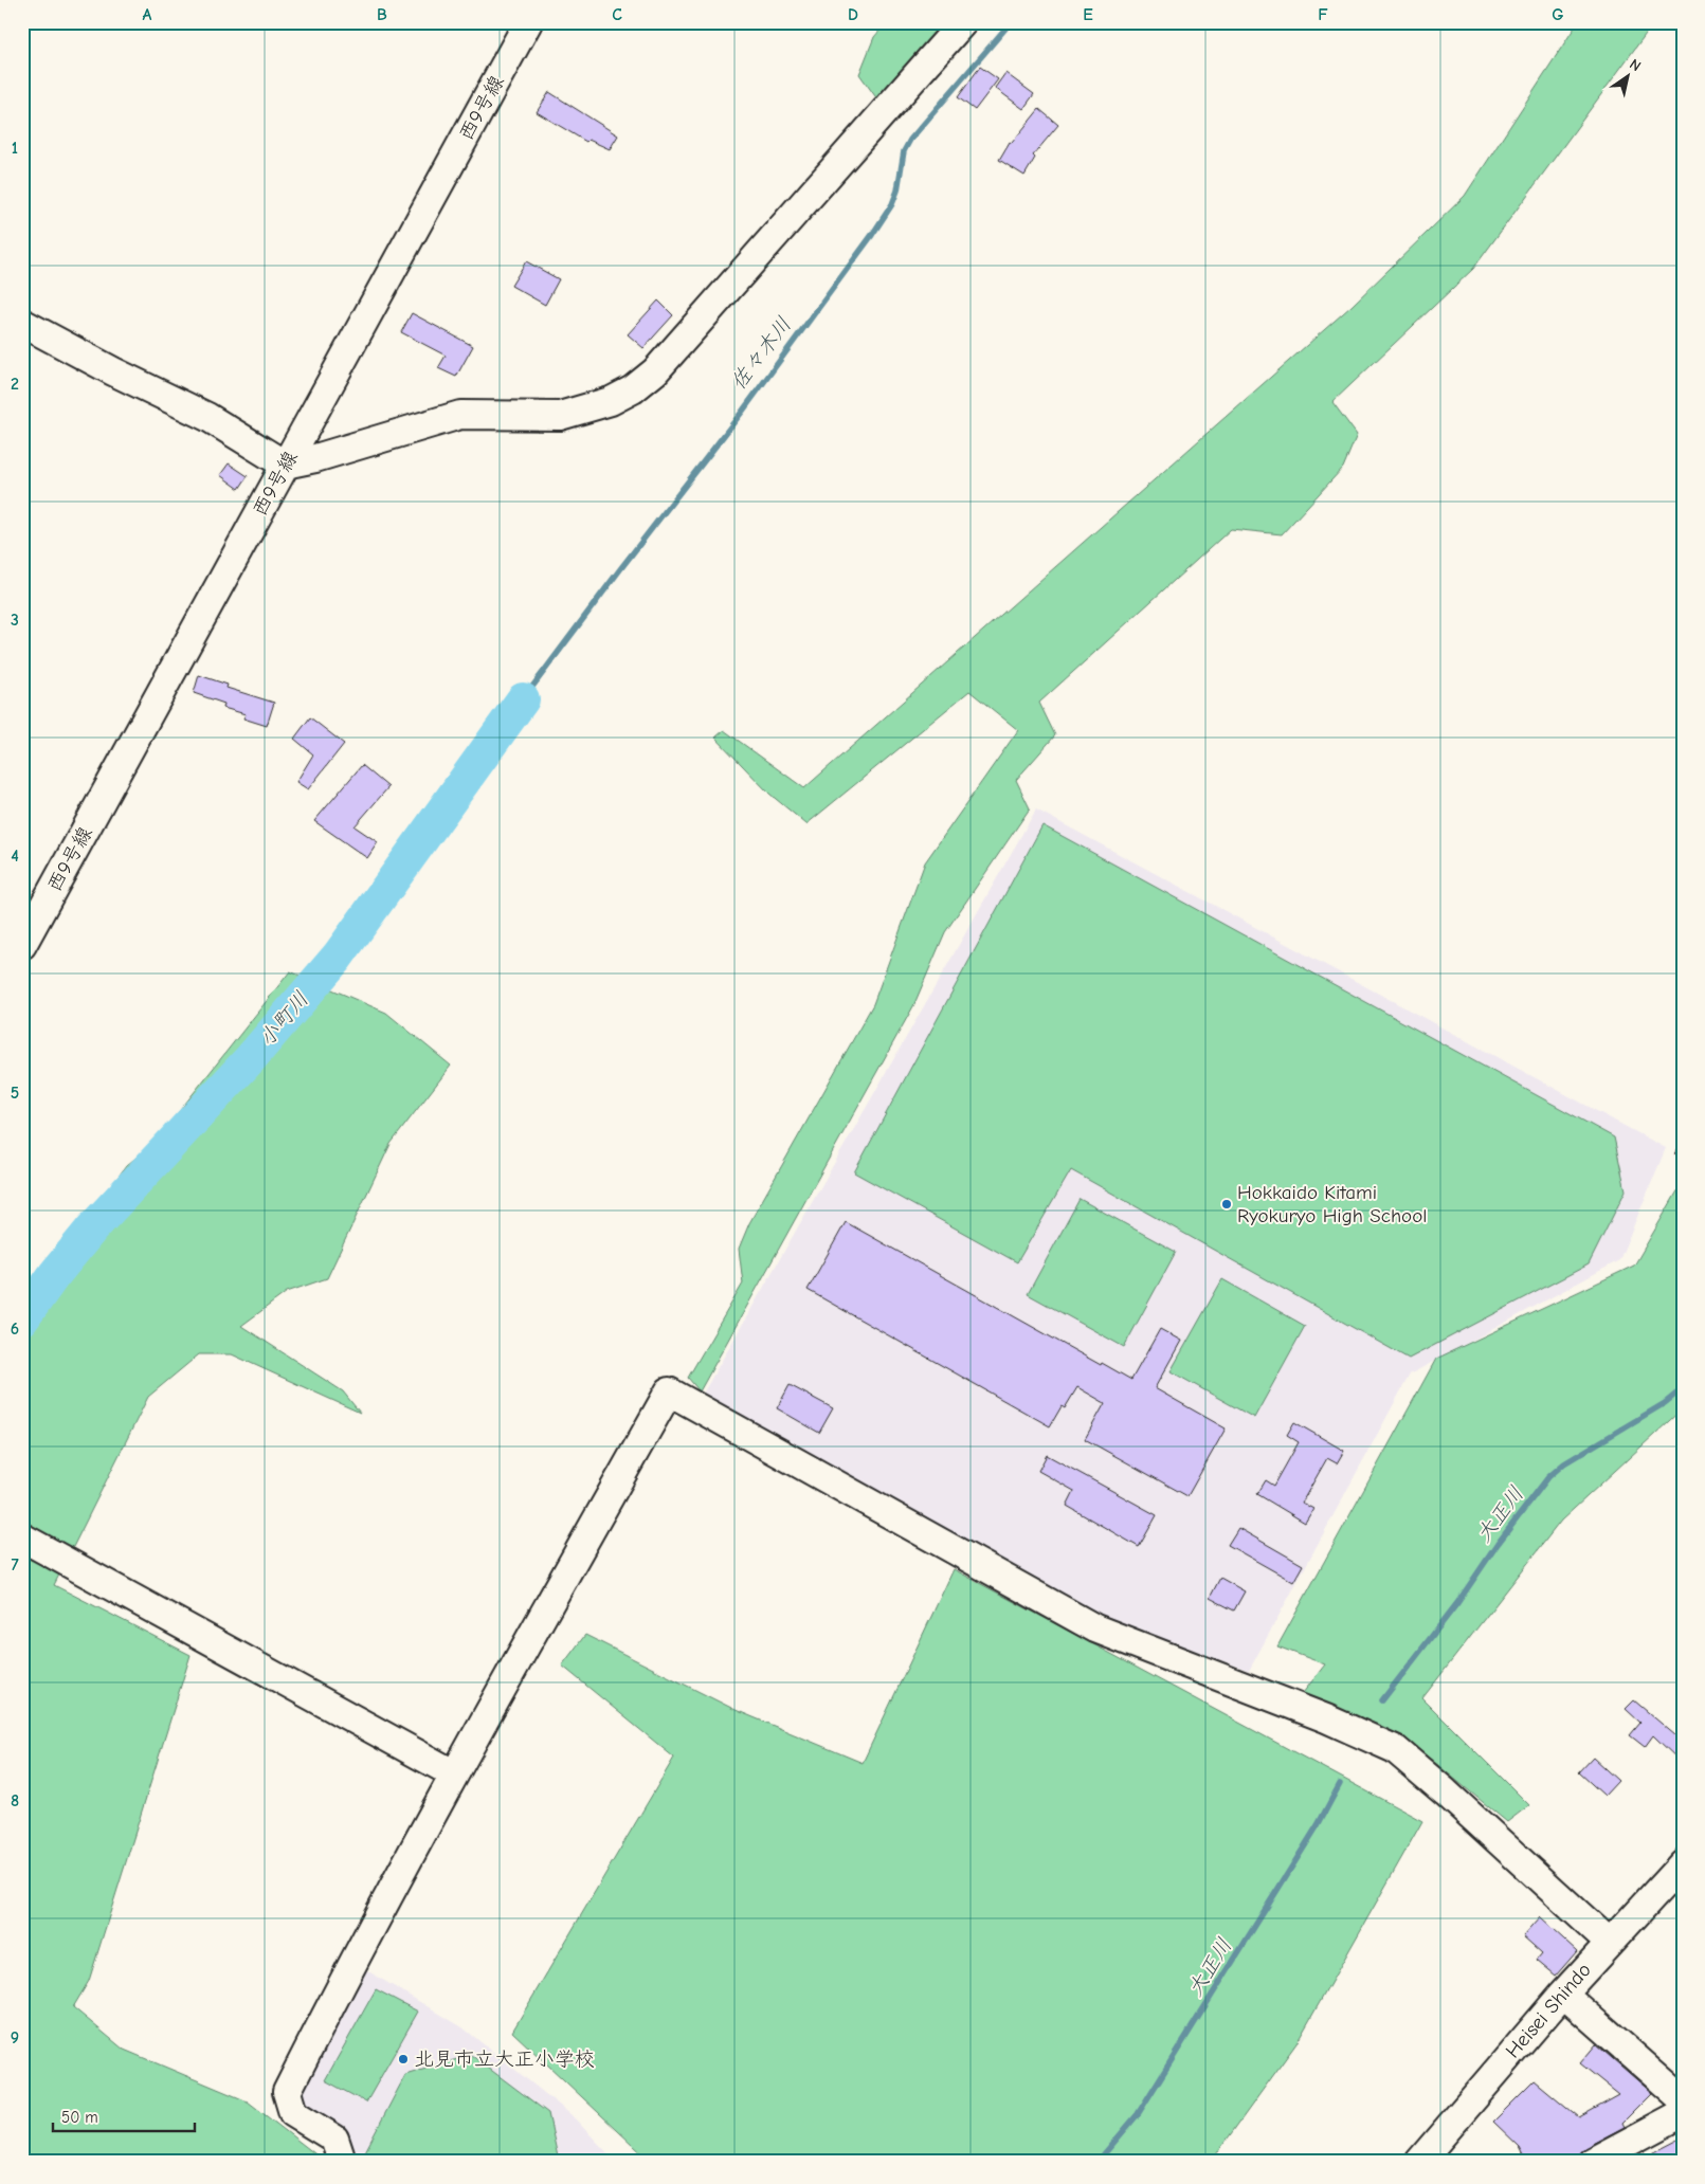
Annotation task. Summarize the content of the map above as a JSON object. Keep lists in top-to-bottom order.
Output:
{
  "streets": {
    "street": ["西9号線", "Heisei Shindo"]
  },
  "water": ["佐々木川", "小町川", "大正川"],
  "places": ["Hokkaido Kitami Ryokuryo High School", "北見市立大正小学校"],
  "scale_bar": "50 m",
  "north": "top right",
  "grid": {
    "columns": [
      "A",
      "B",
      "C",
      "D",
      "E",
      "F",
      "G"
    ],
    "rows": [
      "1",
      "2",
      "3",
      "4",
      "5",
      "6",
      "7",
      "8",
      "9"
    ]
  }
}
